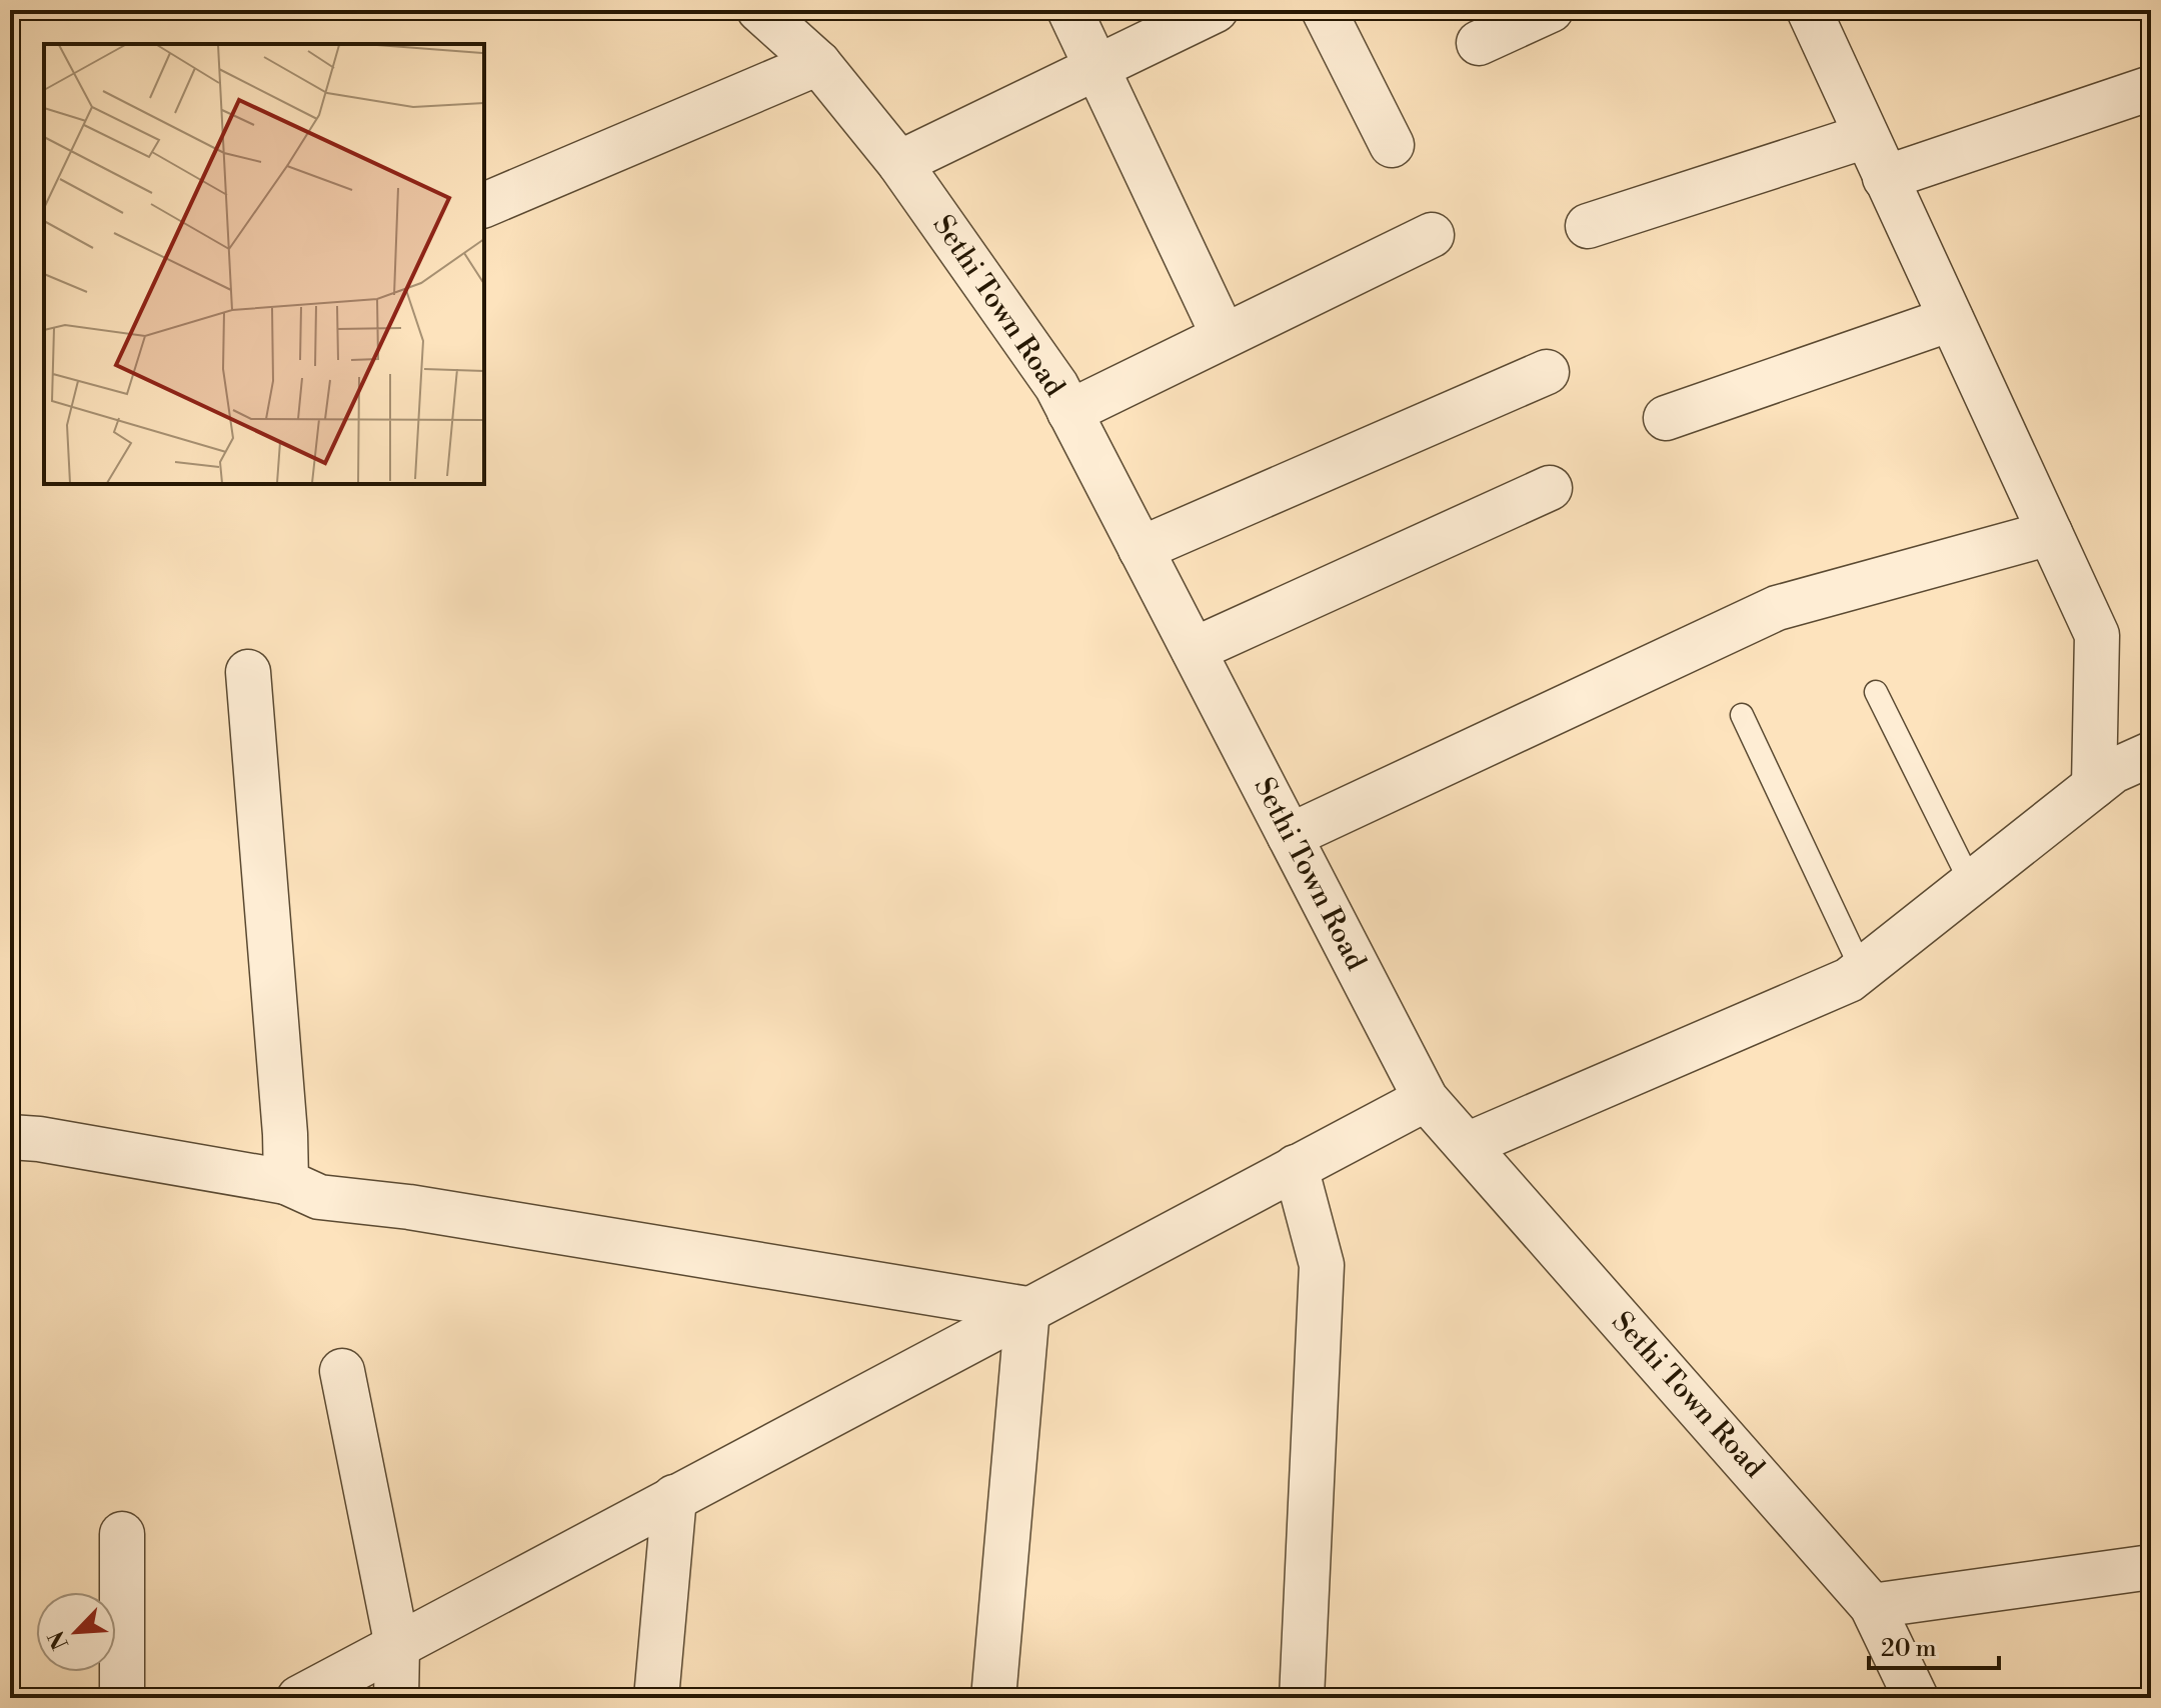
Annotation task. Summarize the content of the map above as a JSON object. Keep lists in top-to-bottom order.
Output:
{
  "streets": {
    "street": ["Sethi Town Road"]
  },
  "scale_bar": "20 m",
  "north": "bottom left"
}
